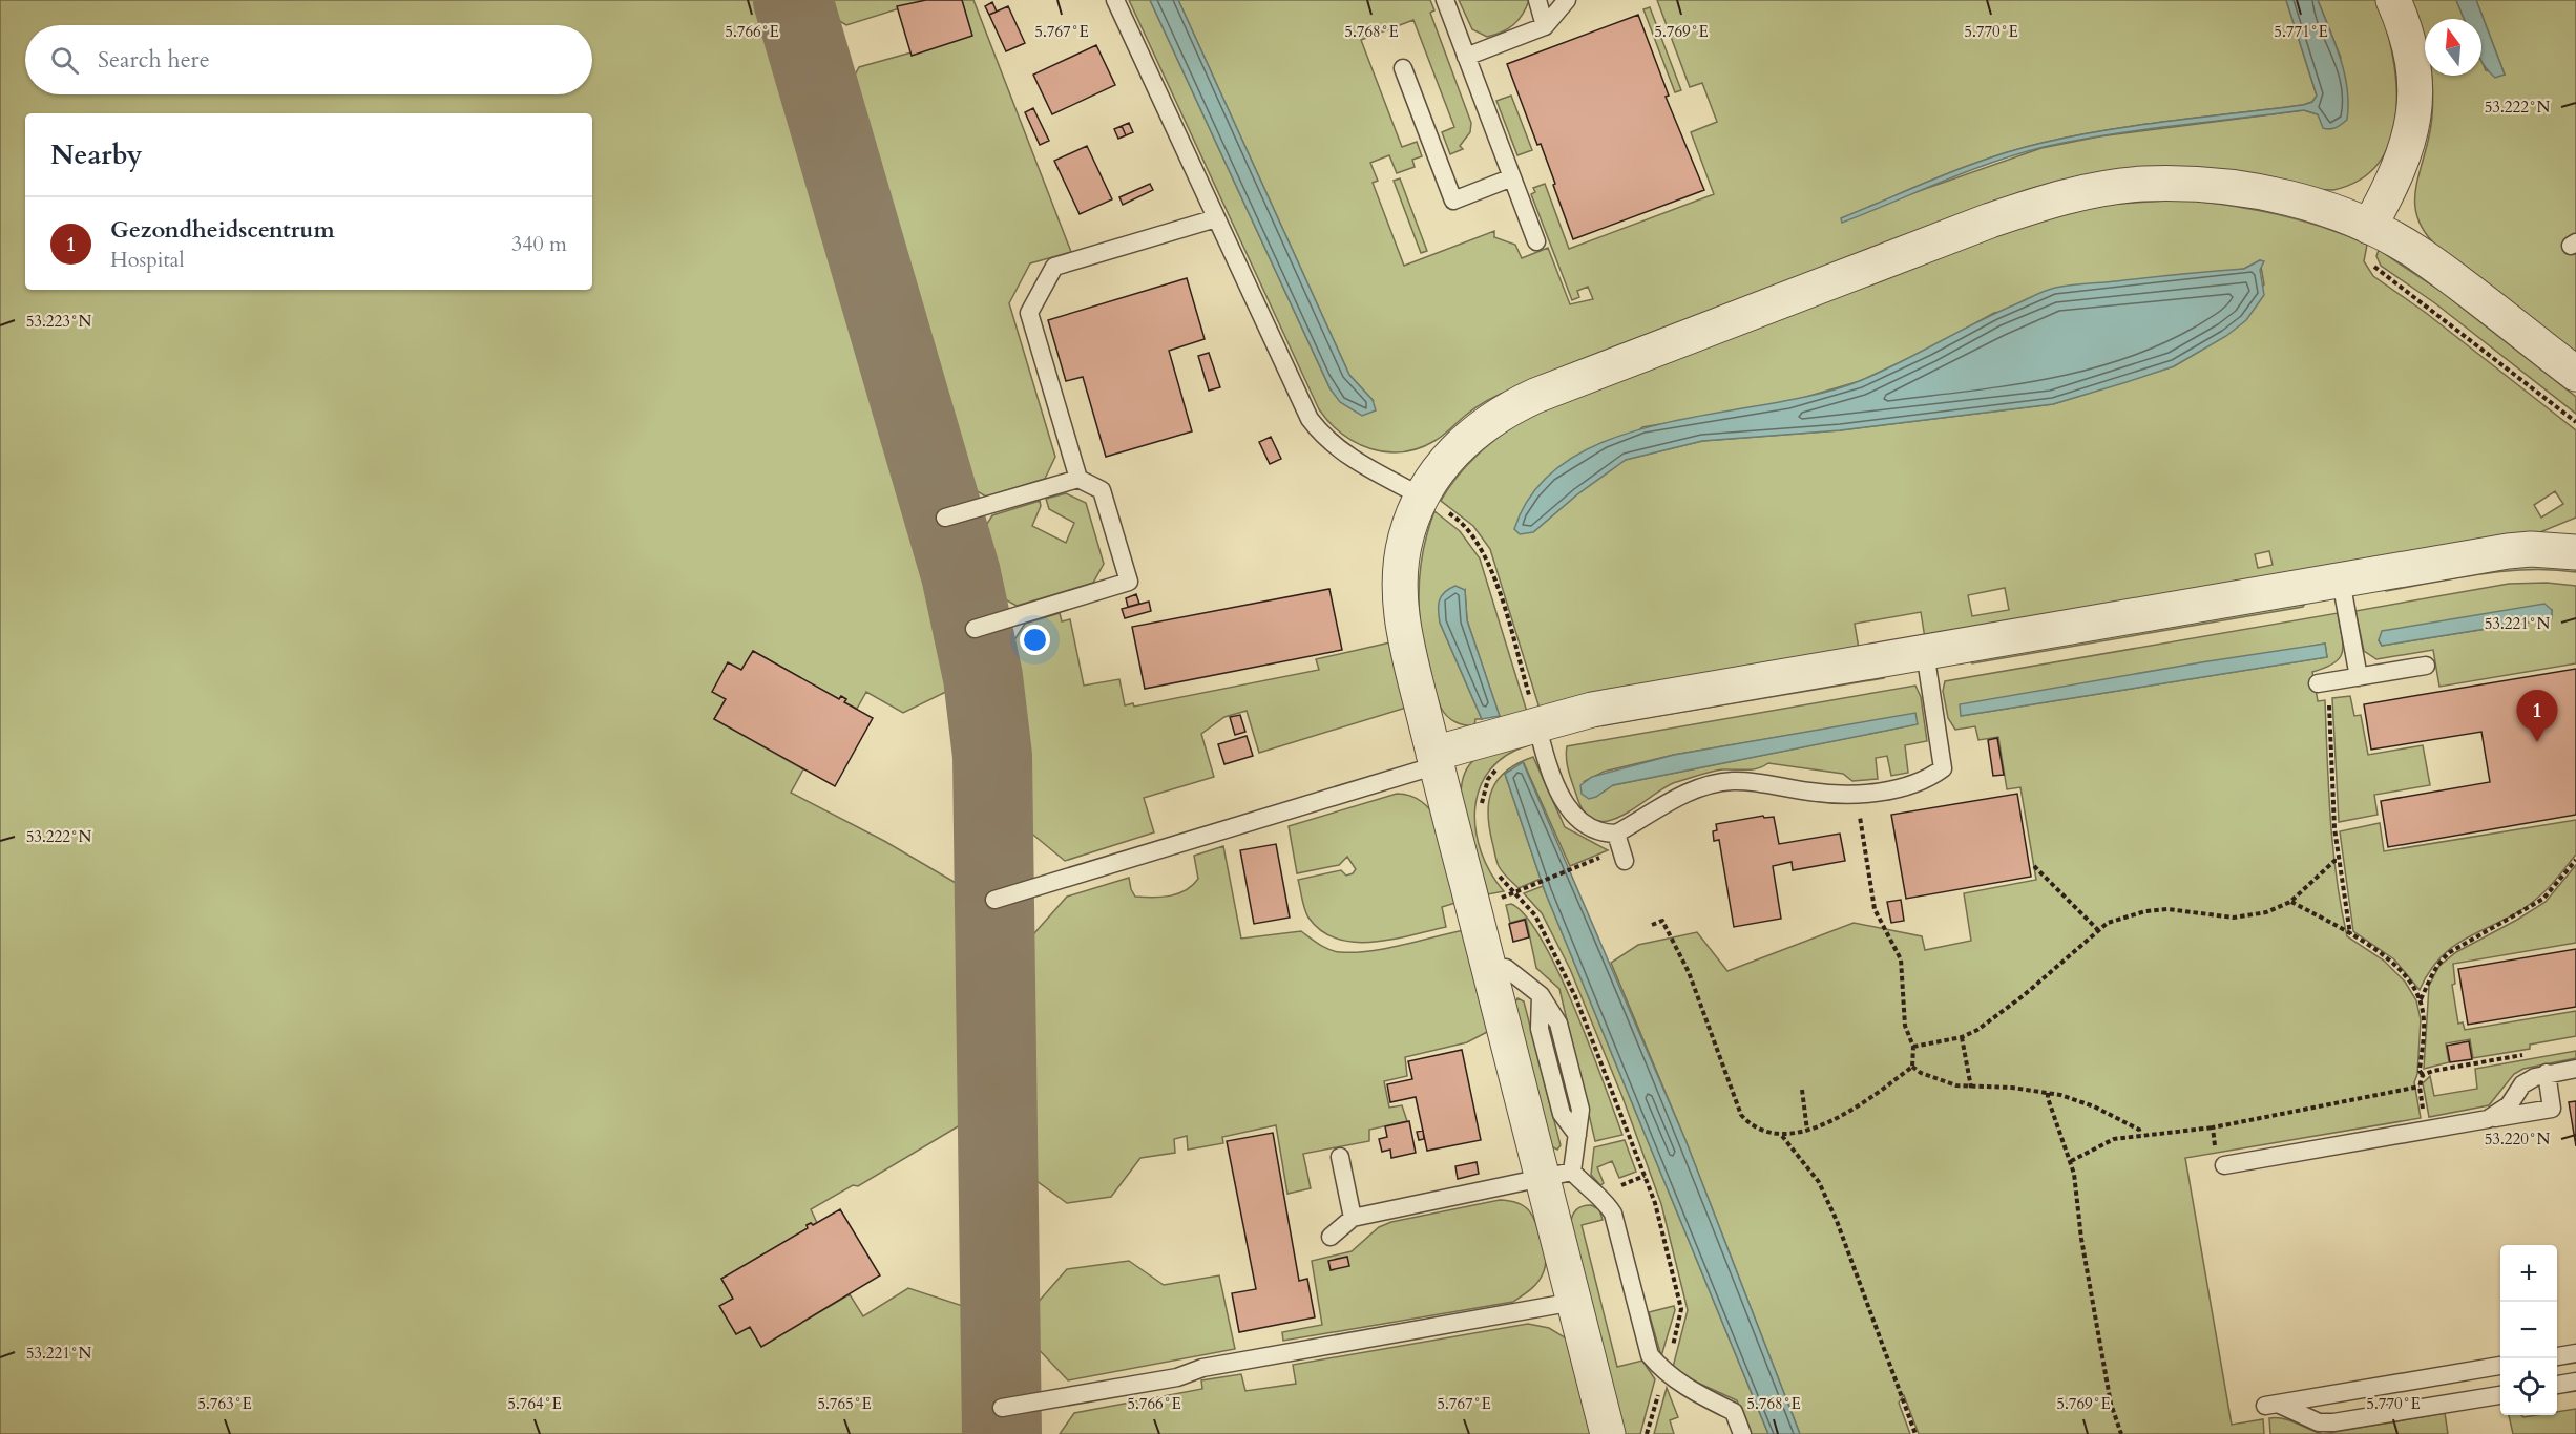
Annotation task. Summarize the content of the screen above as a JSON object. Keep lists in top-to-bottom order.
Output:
{
  "north": "top",
  "page": {
    "search": "Search here",
    "heading": "Nearby",
    "list": [
      {
        "mark": "1",
        "name": "Gezondheidscentrum",
        "note": "Hospital",
        "value": "340 m"
      }
    ],
    "pins": "1",
    "map_buttons": ["+", "−"]
  },
  "coordinates": [
    "5.766°E",
    "5.767°E",
    "5.768°E",
    "5.769°E",
    "5.770°E",
    "5.771°E",
    "53.222°N",
    "53.223°N",
    "53.221°N",
    "53.220°N",
    "5.763°E",
    "5.764°E",
    "5.765°E"
  ]
}
